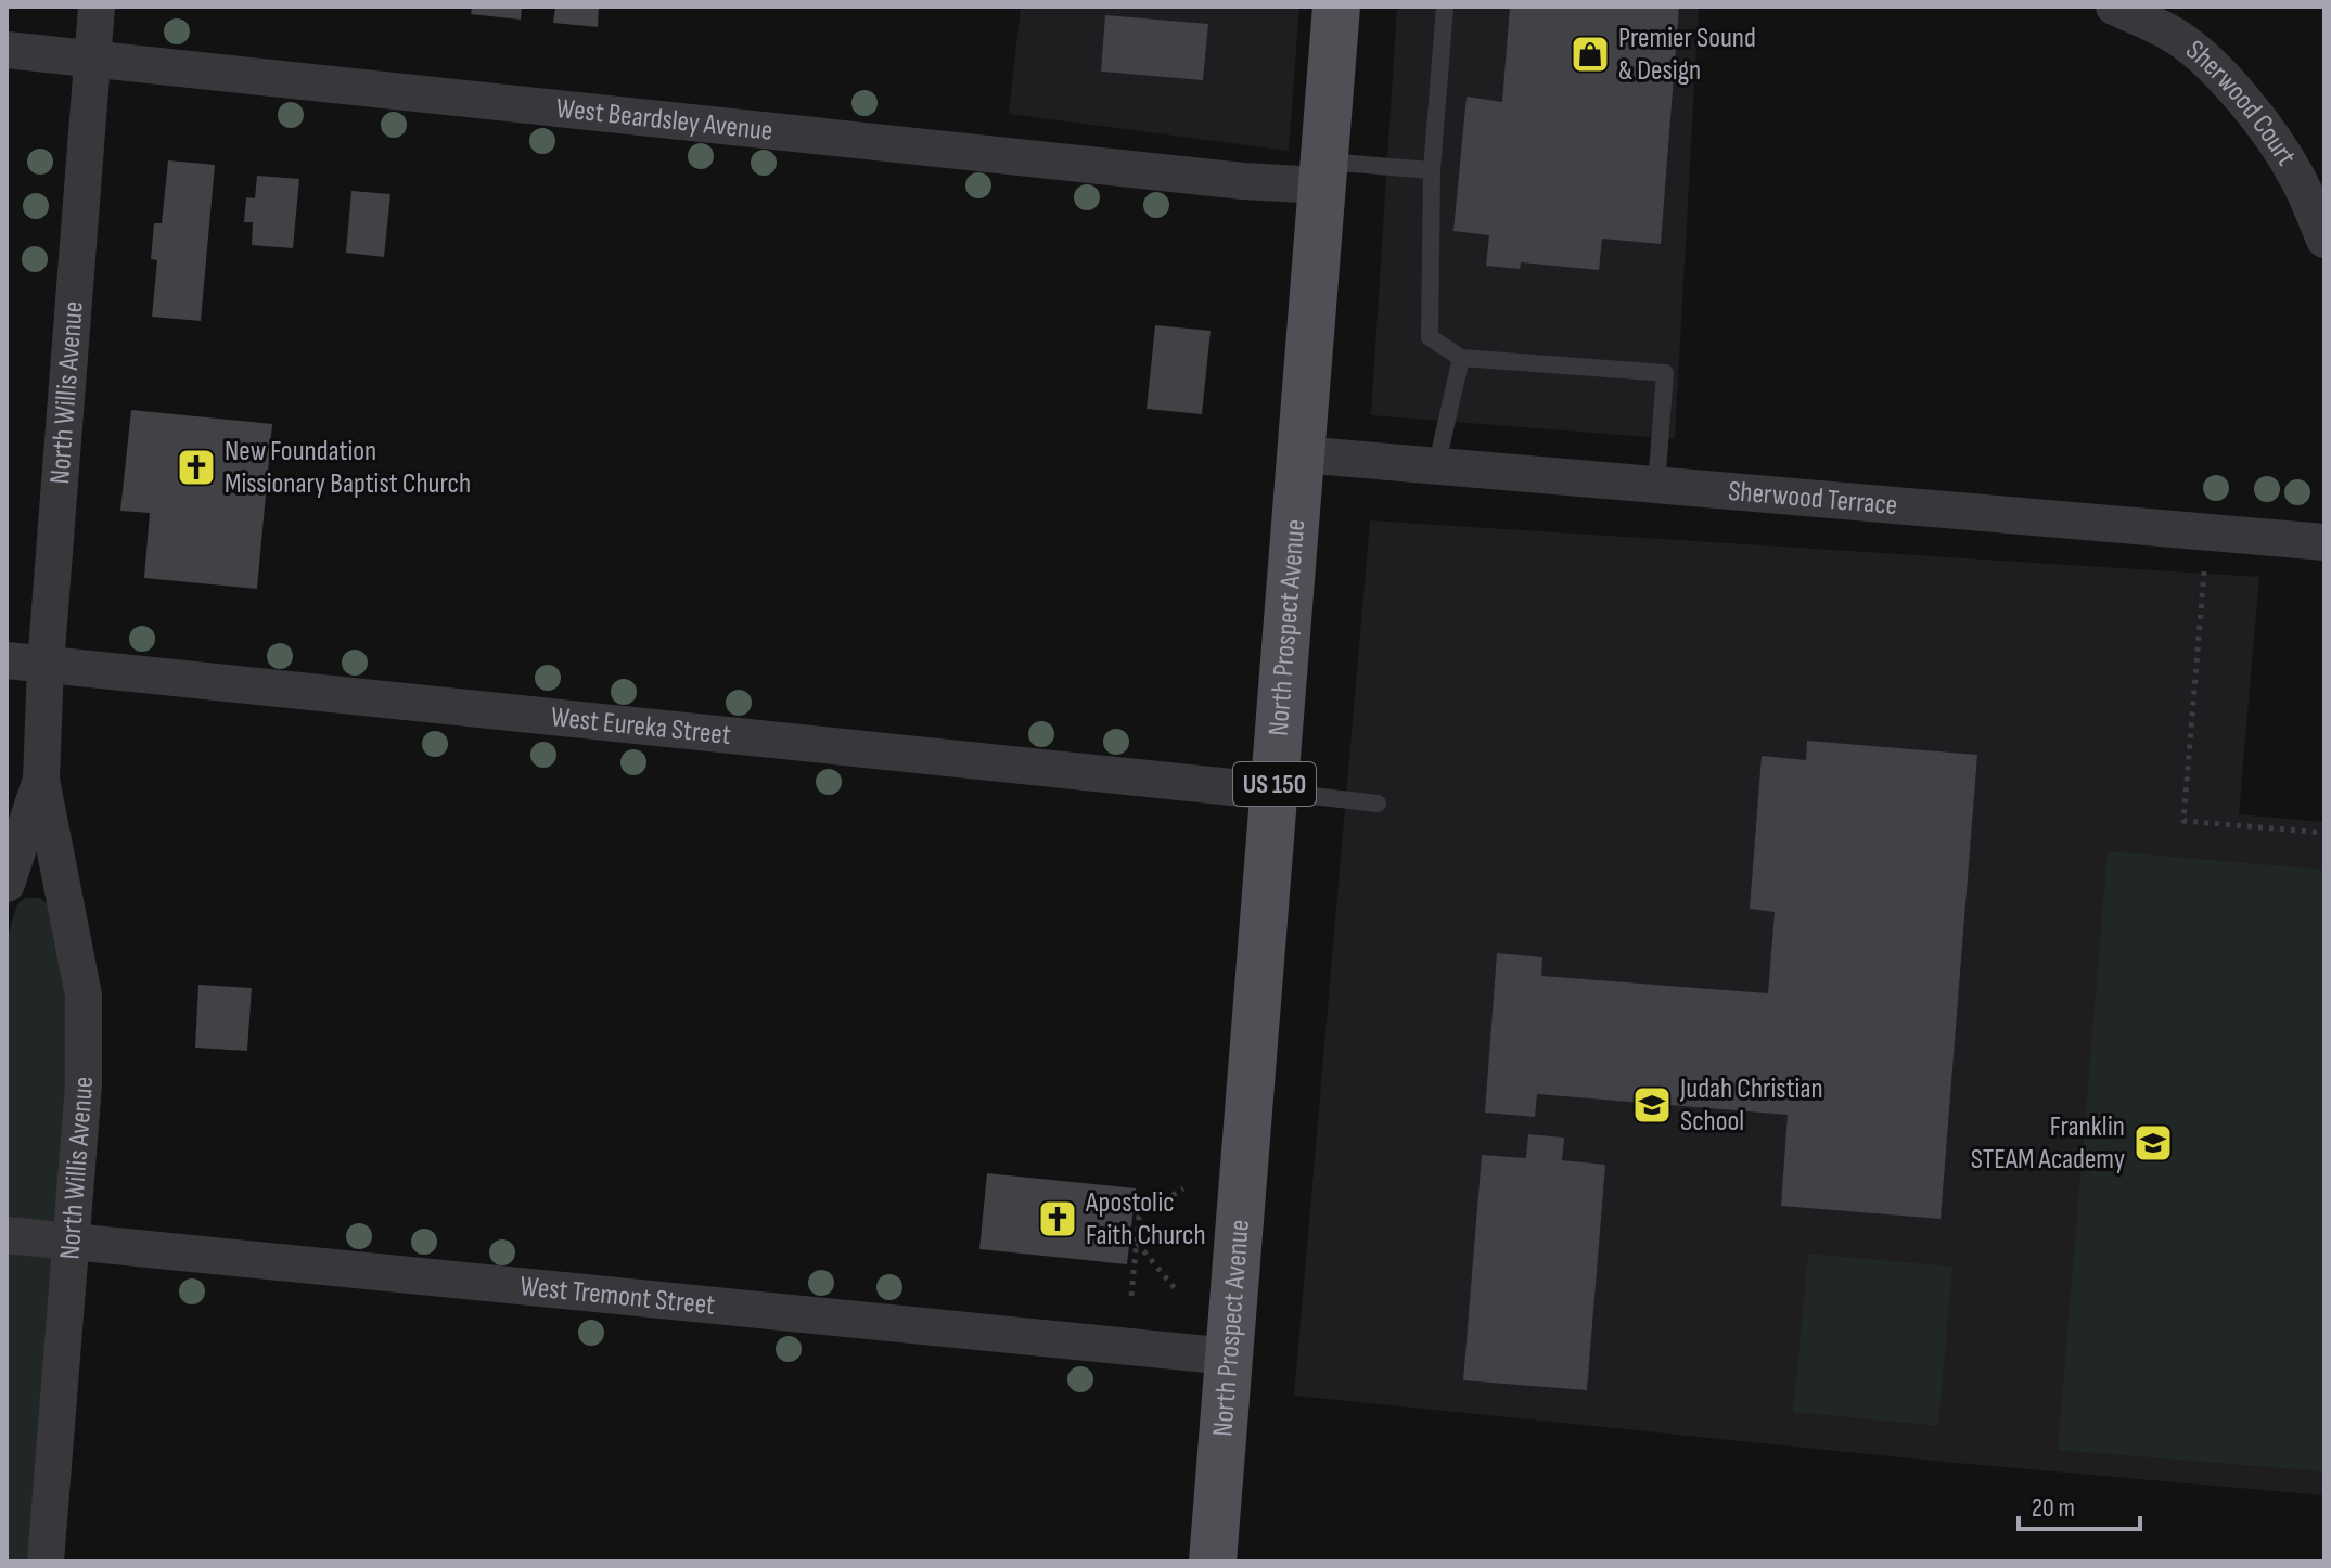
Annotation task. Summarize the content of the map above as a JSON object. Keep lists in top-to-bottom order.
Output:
{
  "streets": {
    "main road": ["North Prospect Avenue", "US 150"],
    "street": [
      "Sherwood Court",
      "West Beardsley Avenue",
      "North Willis Avenue",
      "Sherwood Terrace",
      "West Eureka Street",
      "West Tremont Street"
    ]
  },
  "crossings": [
    ["West Beardsley Avenue", "North Willis Avenue"],
    ["West Beardsley Avenue", "North Prospect Avenue"],
    ["North Willis Avenue", "West Eureka Street"],
    ["North Willis Avenue", "West Tremont Street"],
    ["Sherwood Terrace", "North Prospect Avenue"],
    ["North Prospect Avenue", "West Eureka Street"],
    ["North Prospect Avenue", "West Tremont Street"]
  ],
  "places": {
    "shop": ["Premier Sound & Design"],
    "church": ["New Foundation Missionary Baptist Church", "Apostolic Faith Church"],
    "school or university": ["Judah Christian School", "Franklin STEAM Academy"]
  },
  "scale_bar": "20 m"
}
